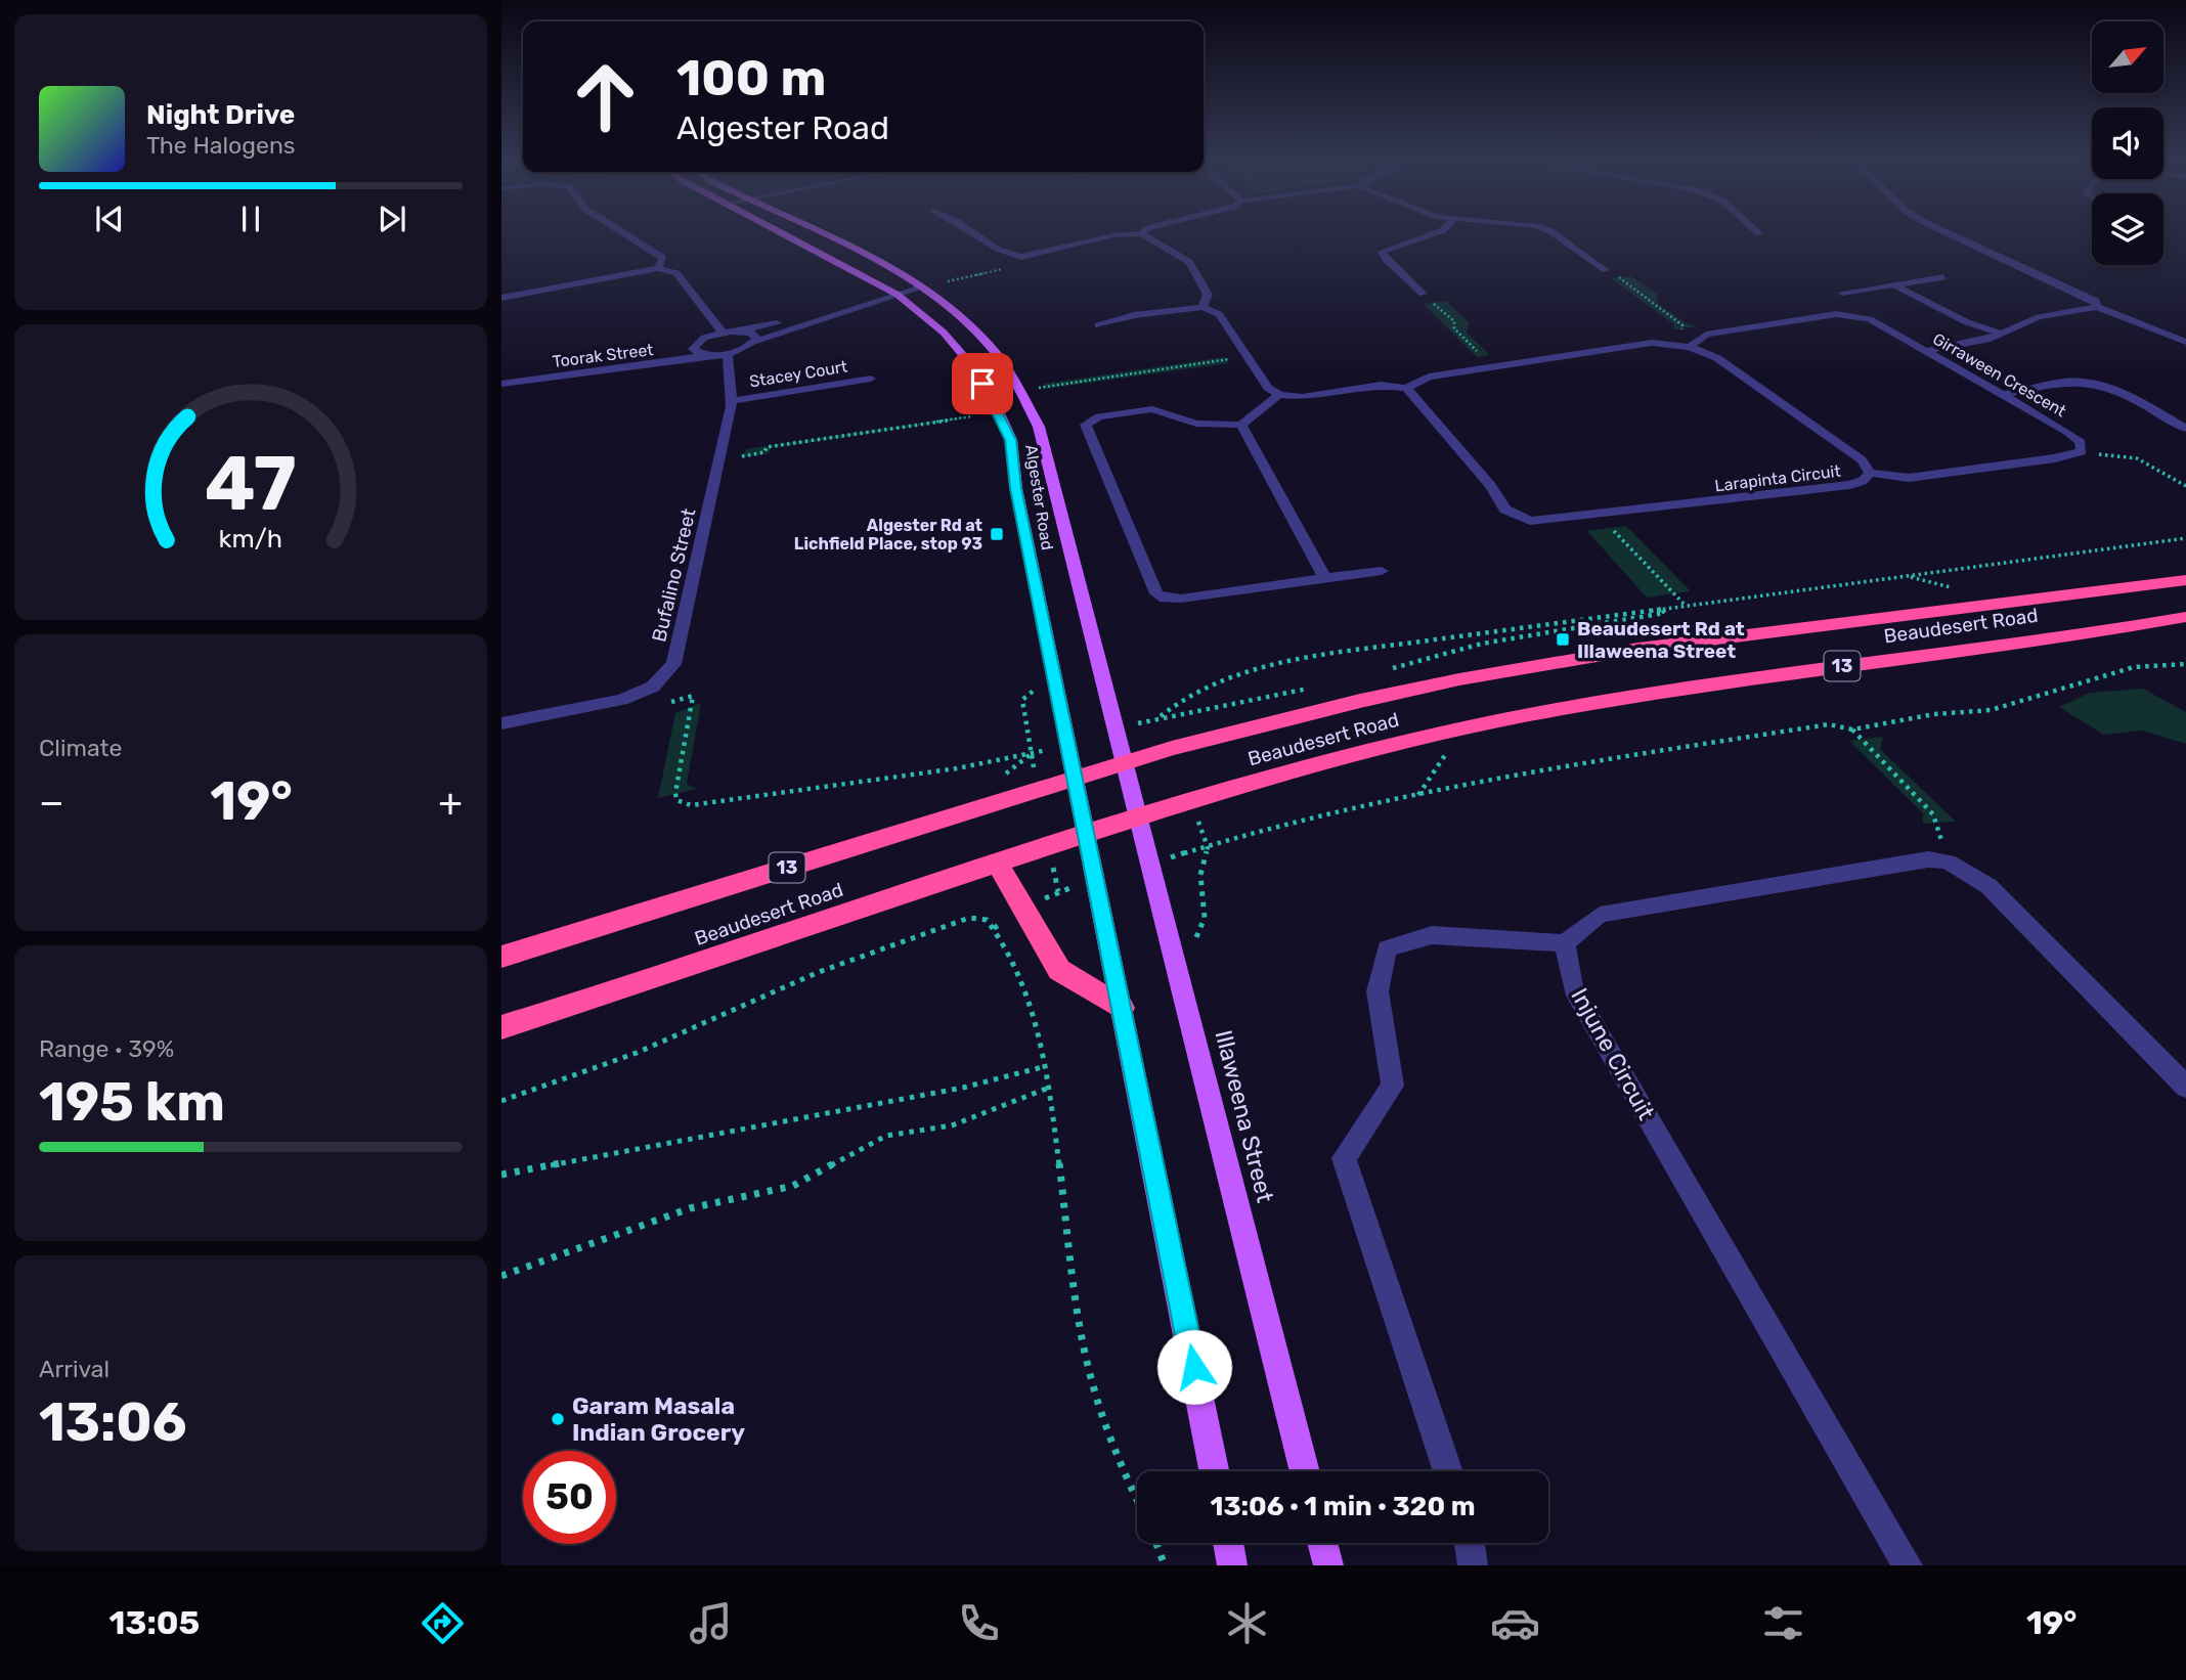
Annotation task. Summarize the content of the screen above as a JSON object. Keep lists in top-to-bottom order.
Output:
{
  "streets": {
    "highway": ["Beaudesert Road", "13"],
    "main road": ["Algester Road", "Illaweena Street"],
    "street": [
      "Toorak Street",
      "Stacey Court",
      "Girraween Crescent",
      "Larapinta Circuit",
      "Bufalino Street",
      "Injune Circuit"
    ]
  },
  "crossings": [
    ["Toorak Street", "Bufalino Street"],
    ["Stacey Court", "Bufalino Street"],
    ["Girraween Crescent", "Larapinta Circuit"],
    ["Algester Road", "Beaudesert Road"],
    ["Algester Road", "Illaweena Street"],
    ["Beaudesert Road", "Illaweena Street"]
  ],
  "places": {
    "transit": ["Algester Rd at Lichfield Place, stop 93", "Beaudesert Rd at Illaweena Street"],
    "other": ["Garam Masala Indian Grocery"]
  },
  "north": "top right",
  "page": {
    "turn": ["100 m", "Algester Road"],
    "song": ["Night Drive", "The Halogens"],
    "tile": [
      "Climate",
      ["Range · 39%", "195 km"],
      ["Arrival", "13:06"]
    ],
    "heat": ["−", "19°", "+"],
    "limit": "50",
    "trip": "13:06 · 1 min · 320 m",
    "tabs": ["13:05", "19°"],
    "gauge": ["47", "km/h"]
  }
}
